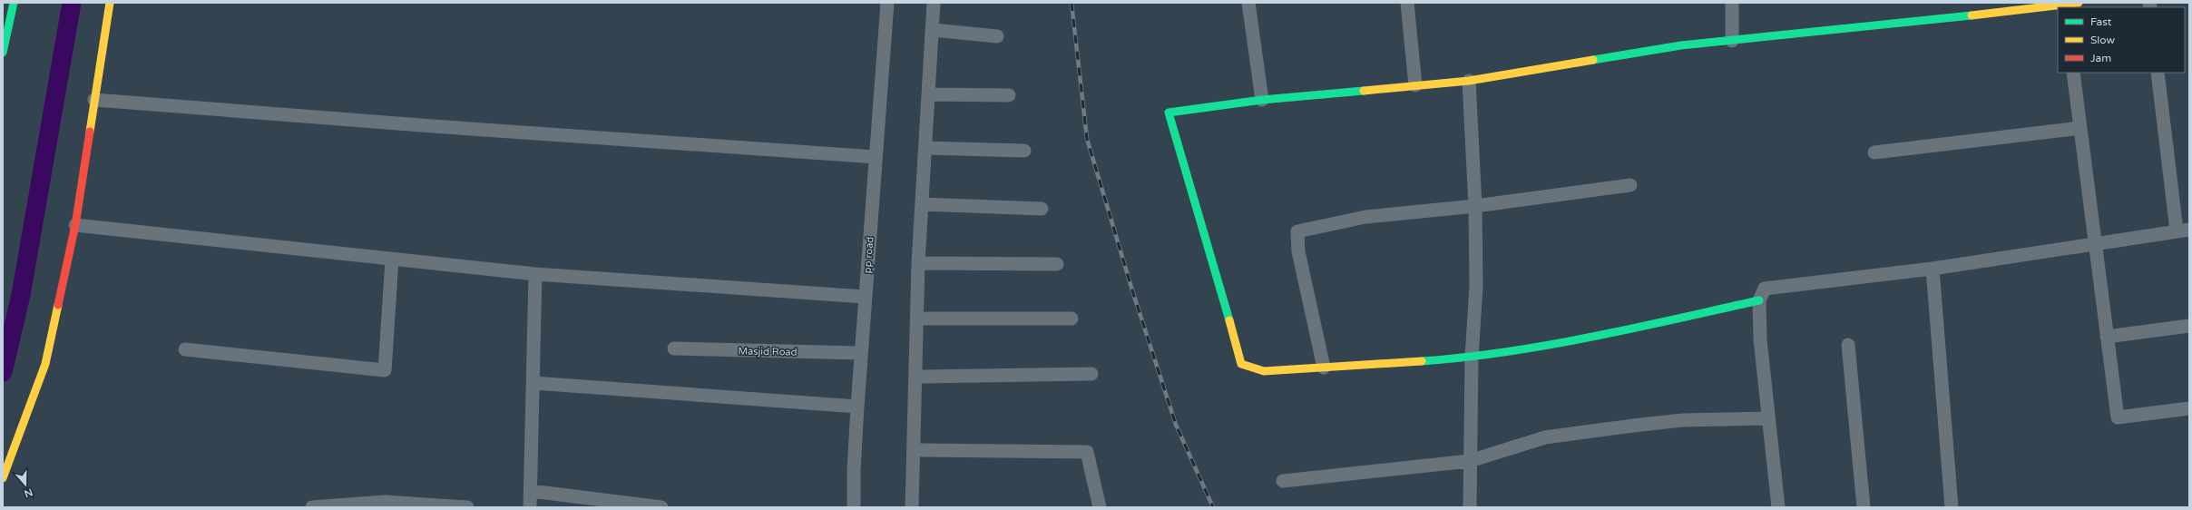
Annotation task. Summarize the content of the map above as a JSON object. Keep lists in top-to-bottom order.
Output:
{
  "streets": {
    "street": ["pp road", "Masjid Road"]
  },
  "crossings": [
    ["pp road", "Masjid Road"]
  ],
  "legend": ["Fast", "Slow", "Jam"],
  "north": "bottom"
}
